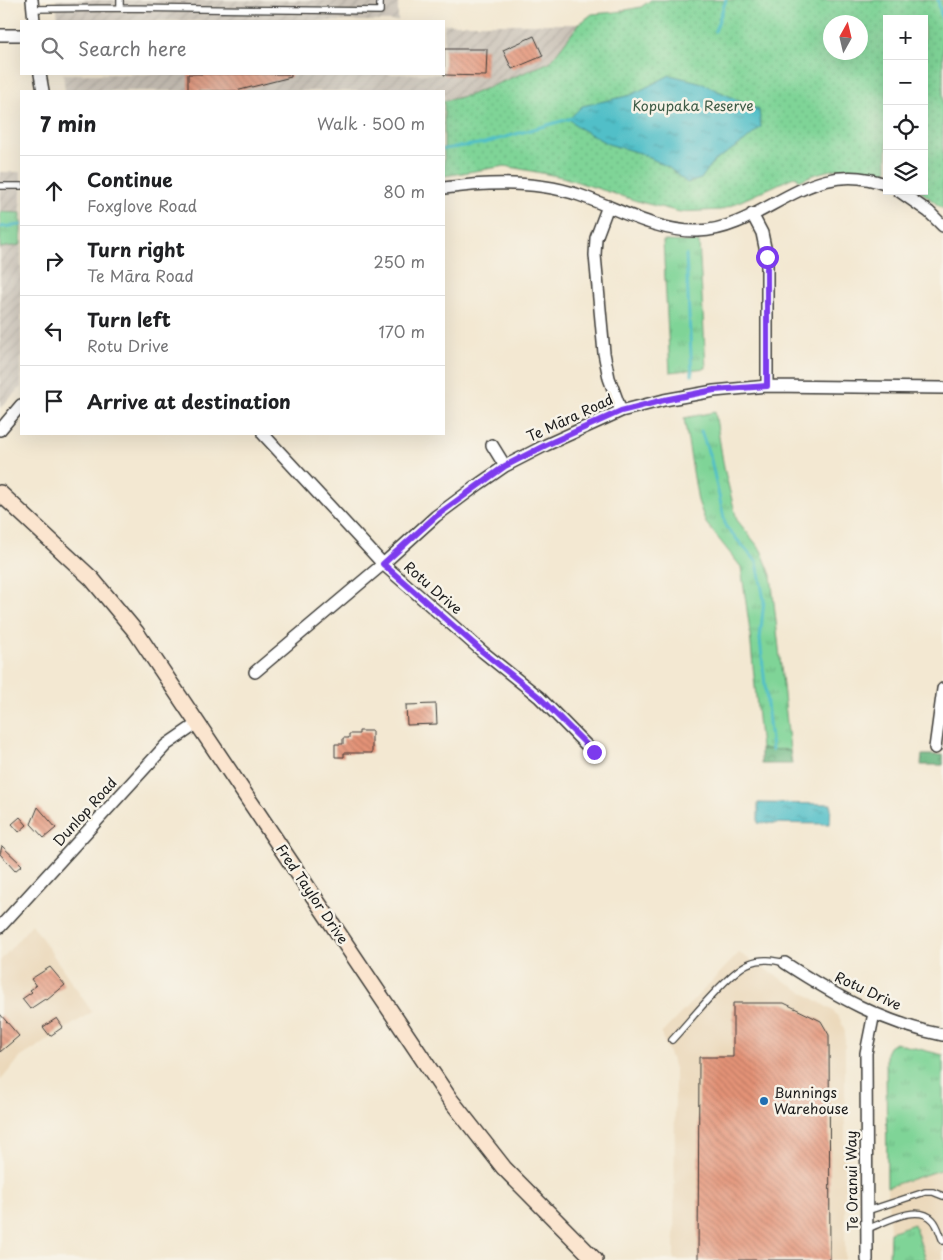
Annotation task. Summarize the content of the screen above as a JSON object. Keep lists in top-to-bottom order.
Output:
{
  "streets": {
    "main road": ["Fred Taylor Drive"],
    "street": [
      "Te Māra Road",
      "Rotu Drive",
      "Dunlop Road",
      "Te Oranui Way"
    ]
  },
  "crossings": [
    ["Te Māra Road", "Rotu Drive"],
    ["Rotu Drive", "Te Oranui Way"],
    ["Dunlop Road", "Fred Taylor Drive"]
  ],
  "parks": ["Kopupaka Reserve"],
  "places": ["Bunnings Warehouse"],
  "north": "top",
  "page": {
    "map_buttons": ["+", "−"],
    "search": "Search here",
    "heading": ["7 min", "Walk · 500 m"],
    "list": [
      ["Continue", "Foxglove Road", "80 m"],
      ["Turn right", "Te Māra Road", "250 m"],
      ["Turn left", "Rotu Drive", "170 m"],
      "Arrive at destination"
    ]
  }
}
